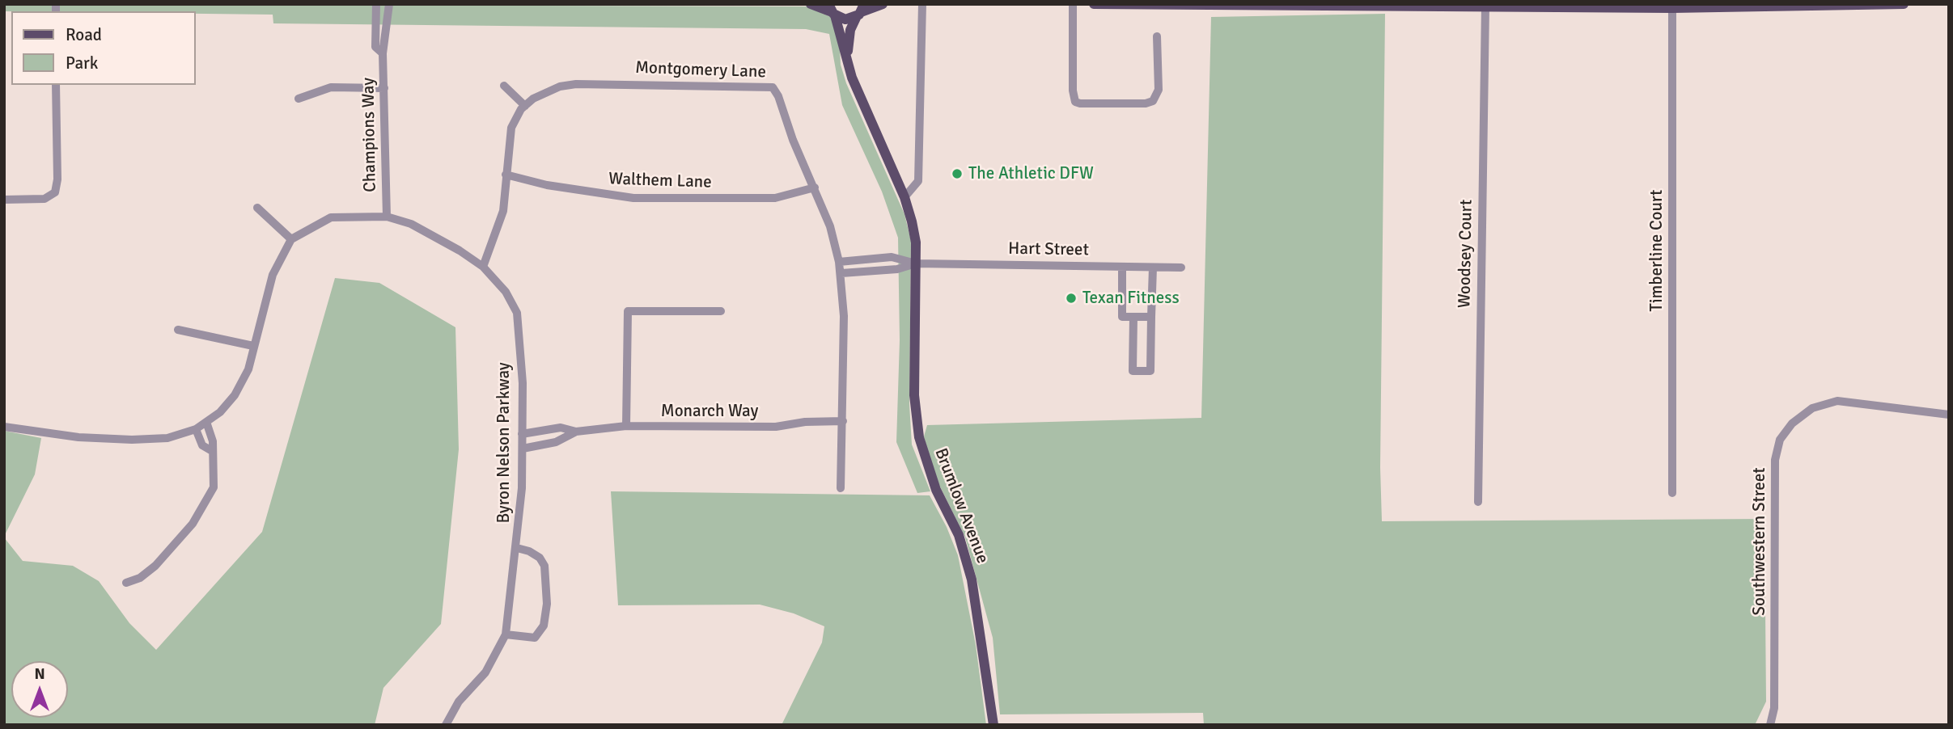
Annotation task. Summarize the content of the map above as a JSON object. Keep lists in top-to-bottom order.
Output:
{
  "streets": {
    "main road": ["Brumlow Avenue"],
    "street": [
      "Montgomery Lane",
      "Champions Way",
      "Walthem Lane",
      "Hart Street",
      "Timberline Court",
      "Woodsey Court",
      "Monarch Way",
      "Byron Nelson Parkway",
      "Southwestern Street"
    ]
  },
  "crossings": [
    ["Montgomery Lane", "Walthem Lane"],
    ["Montgomery Lane", "Monarch Way"],
    ["Montgomery Lane", "Byron Nelson Parkway"],
    ["Champions Way", "Byron Nelson Parkway"],
    ["Hart Street", "Brumlow Avenue"],
    ["Monarch Way", "Byron Nelson Parkway"]
  ],
  "places": ["The Athletic DFW", "Texan Fitness"],
  "legend": ["Road", "Park"],
  "north": "top"
}
